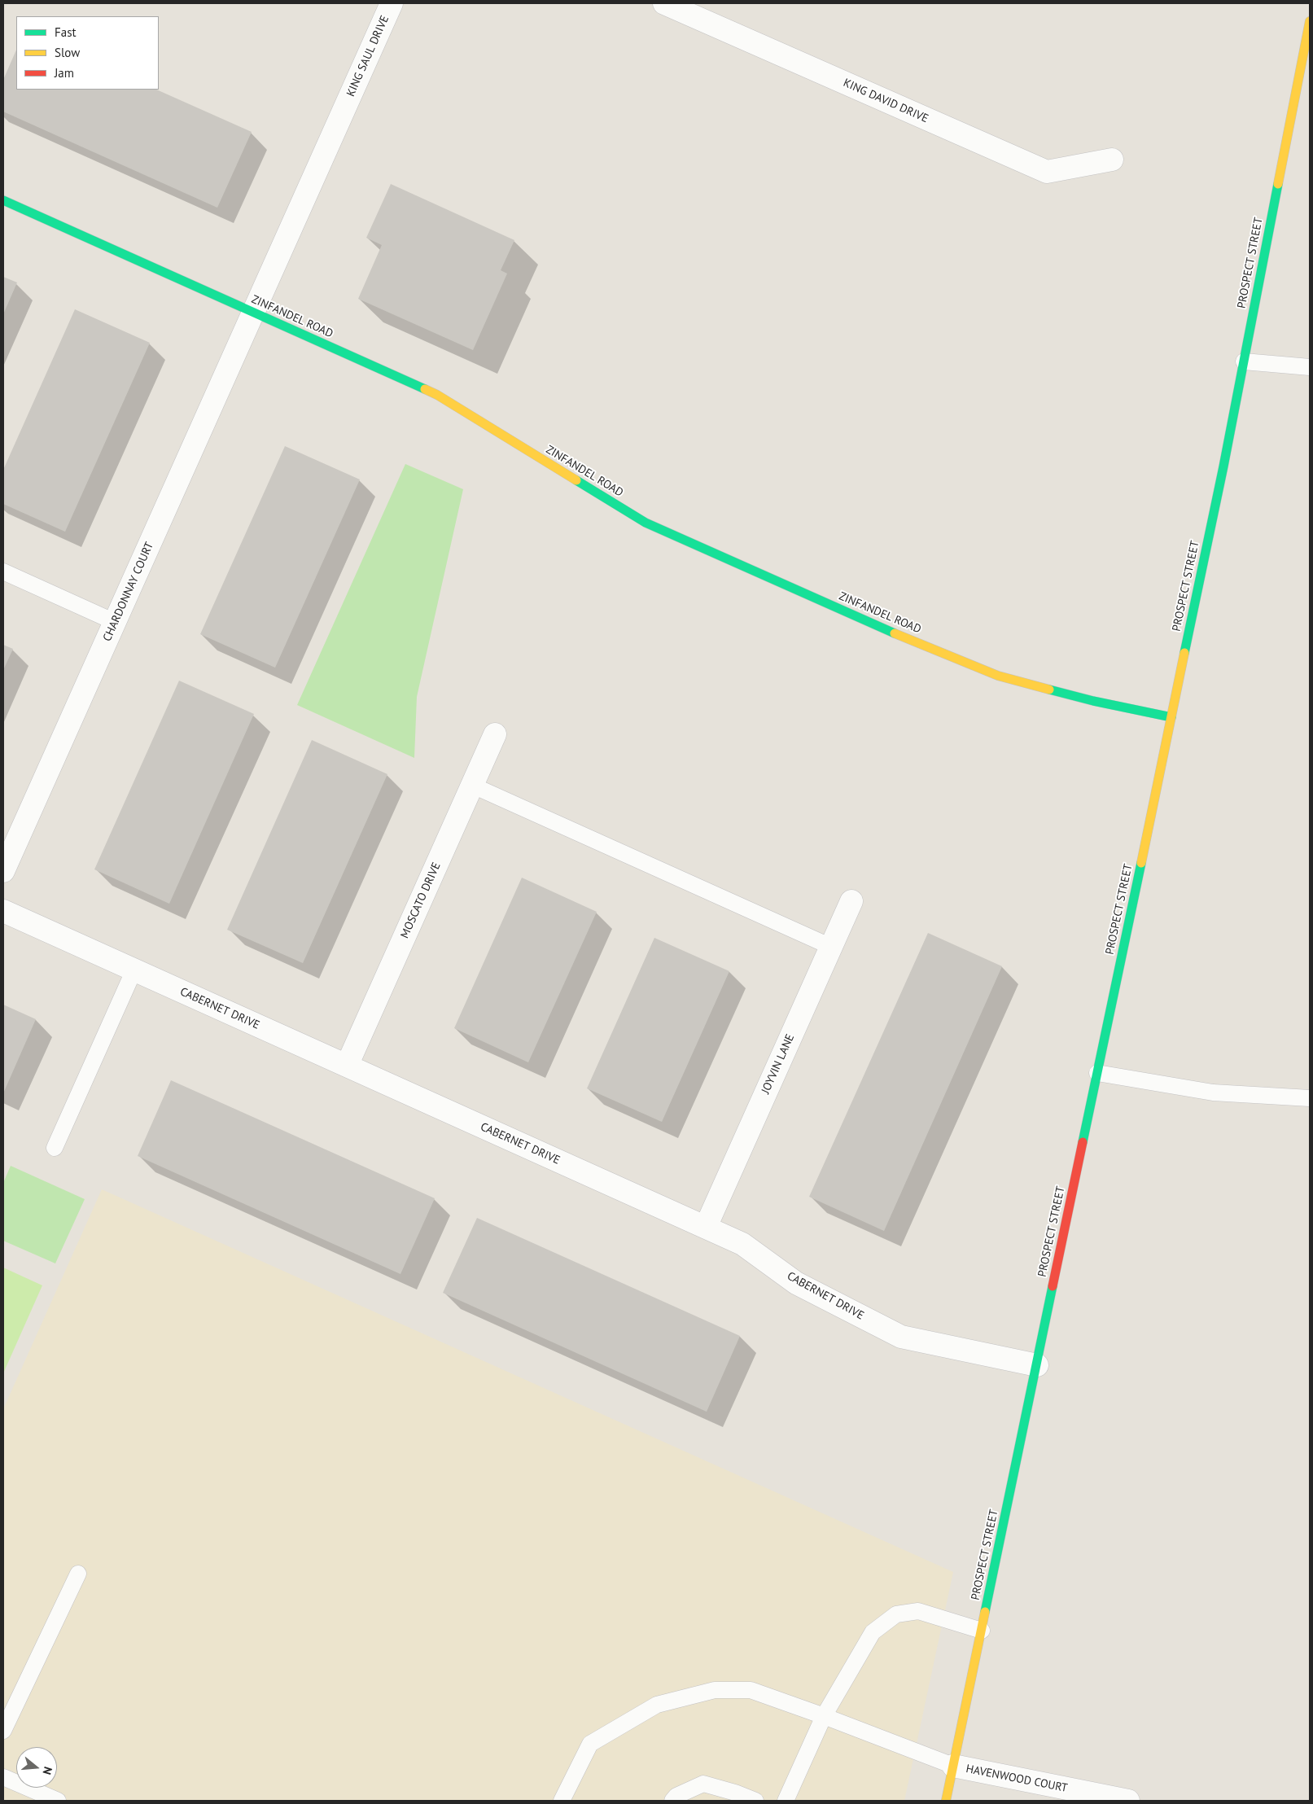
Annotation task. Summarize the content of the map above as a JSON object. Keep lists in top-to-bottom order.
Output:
{
  "streets": {
    "street": [
      "KING SAUL DRIVE",
      "KING DAVID DRIVE",
      "PROSPECT STREET",
      "ZINFANDEL ROAD",
      "CHARDONNAY COURT",
      "MOSCATO DRIVE",
      "CABERNET DRIVE",
      "JOYVIN LANE",
      "HAVENWOOD COURT"
    ]
  },
  "crossings": [
    ["KING SAUL DRIVE", "ZINFANDEL ROAD"],
    ["KING SAUL DRIVE", "CHARDONNAY COURT"],
    ["PROSPECT STREET", "ZINFANDEL ROAD"],
    ["PROSPECT STREET", "CABERNET DRIVE"],
    ["PROSPECT STREET", "HAVENWOOD COURT"],
    ["ZINFANDEL ROAD", "CHARDONNAY COURT"],
    ["MOSCATO DRIVE", "CABERNET DRIVE"],
    ["CABERNET DRIVE", "JOYVIN LANE"]
  ],
  "legend": ["Fast", "Slow", "Jam"],
  "north": "right"
}
